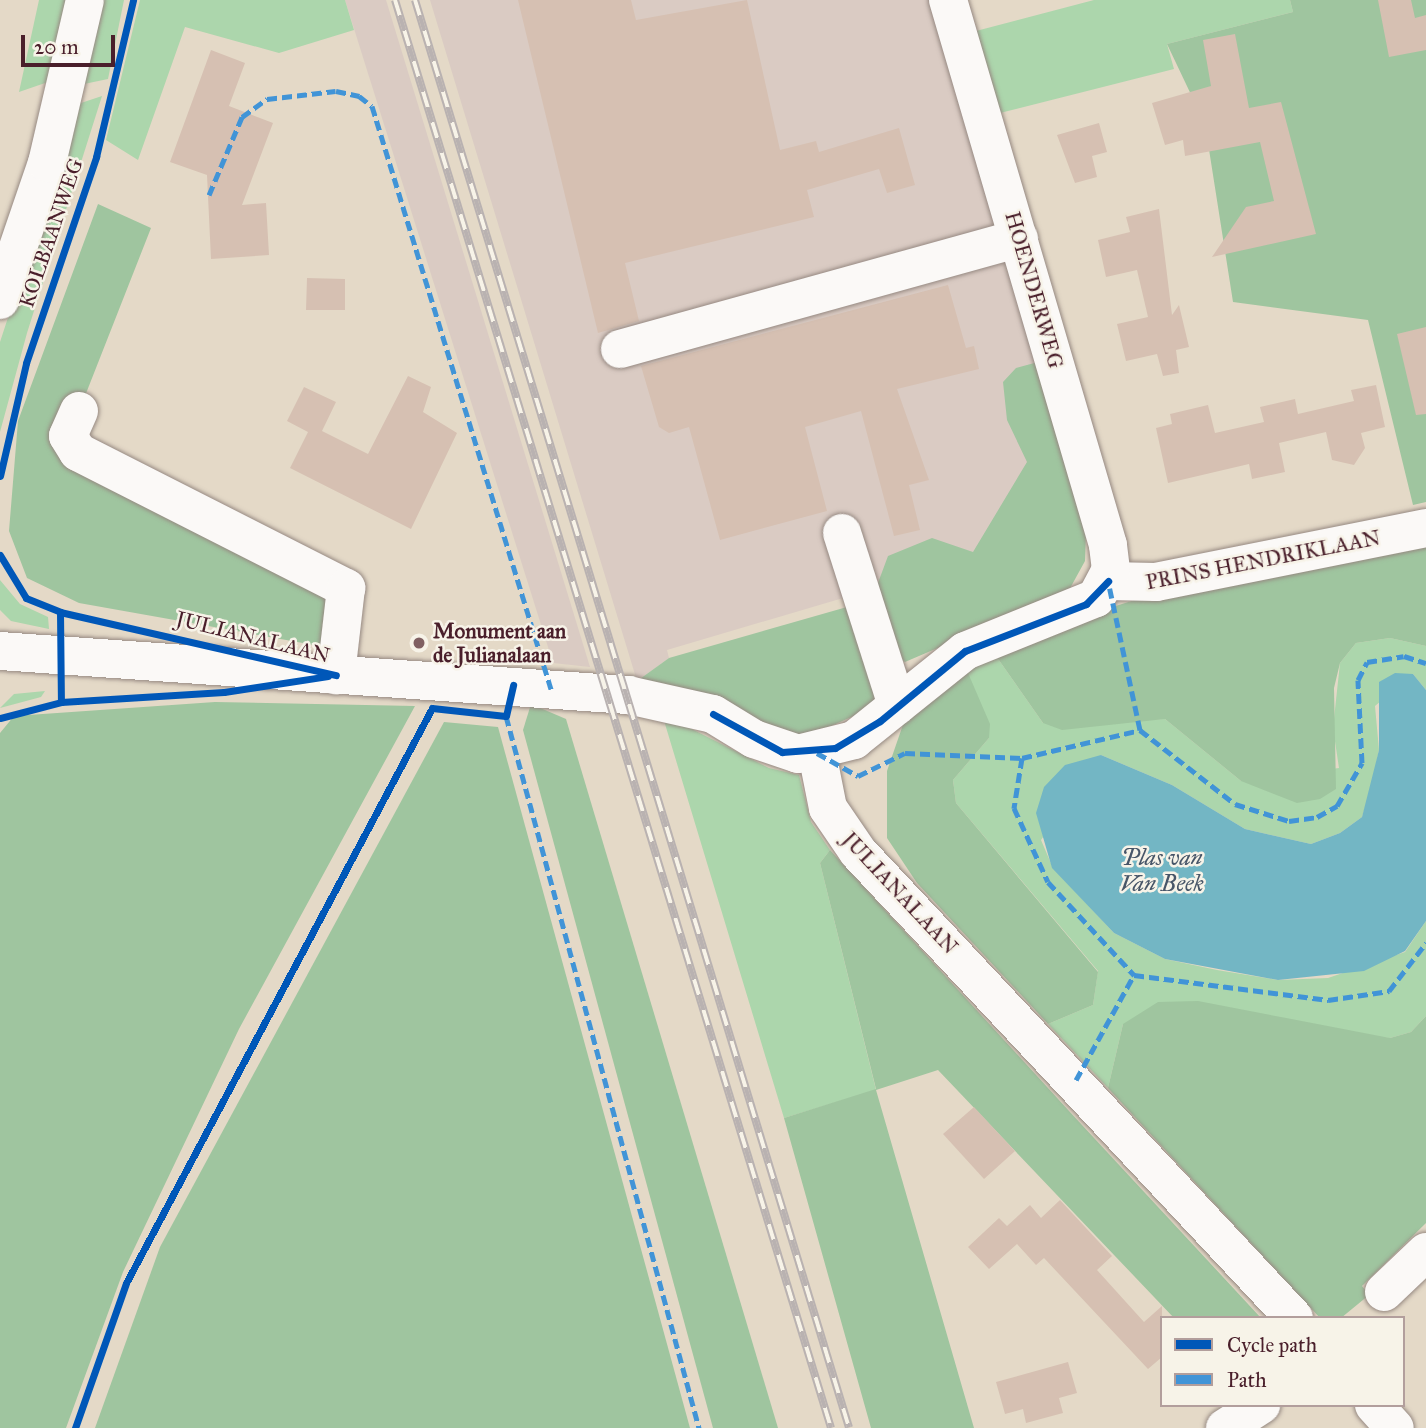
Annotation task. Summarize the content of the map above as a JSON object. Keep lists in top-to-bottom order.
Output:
{
  "streets": {
    "street": [
      "KOLBAANWEG",
      "HOENDERWEG",
      "PRINS HENDRIKLAAN",
      "JULIANALAAN"
    ]
  },
  "crossings": [
    ["HOENDERWEG", "PRINS HENDRIKLAAN"]
  ],
  "water": ["Plas van Van Beek"],
  "places": ["Monument aan de Julianalaan"],
  "legend": ["Cycle path", "Path"],
  "scale_bar": "20 m"
}
